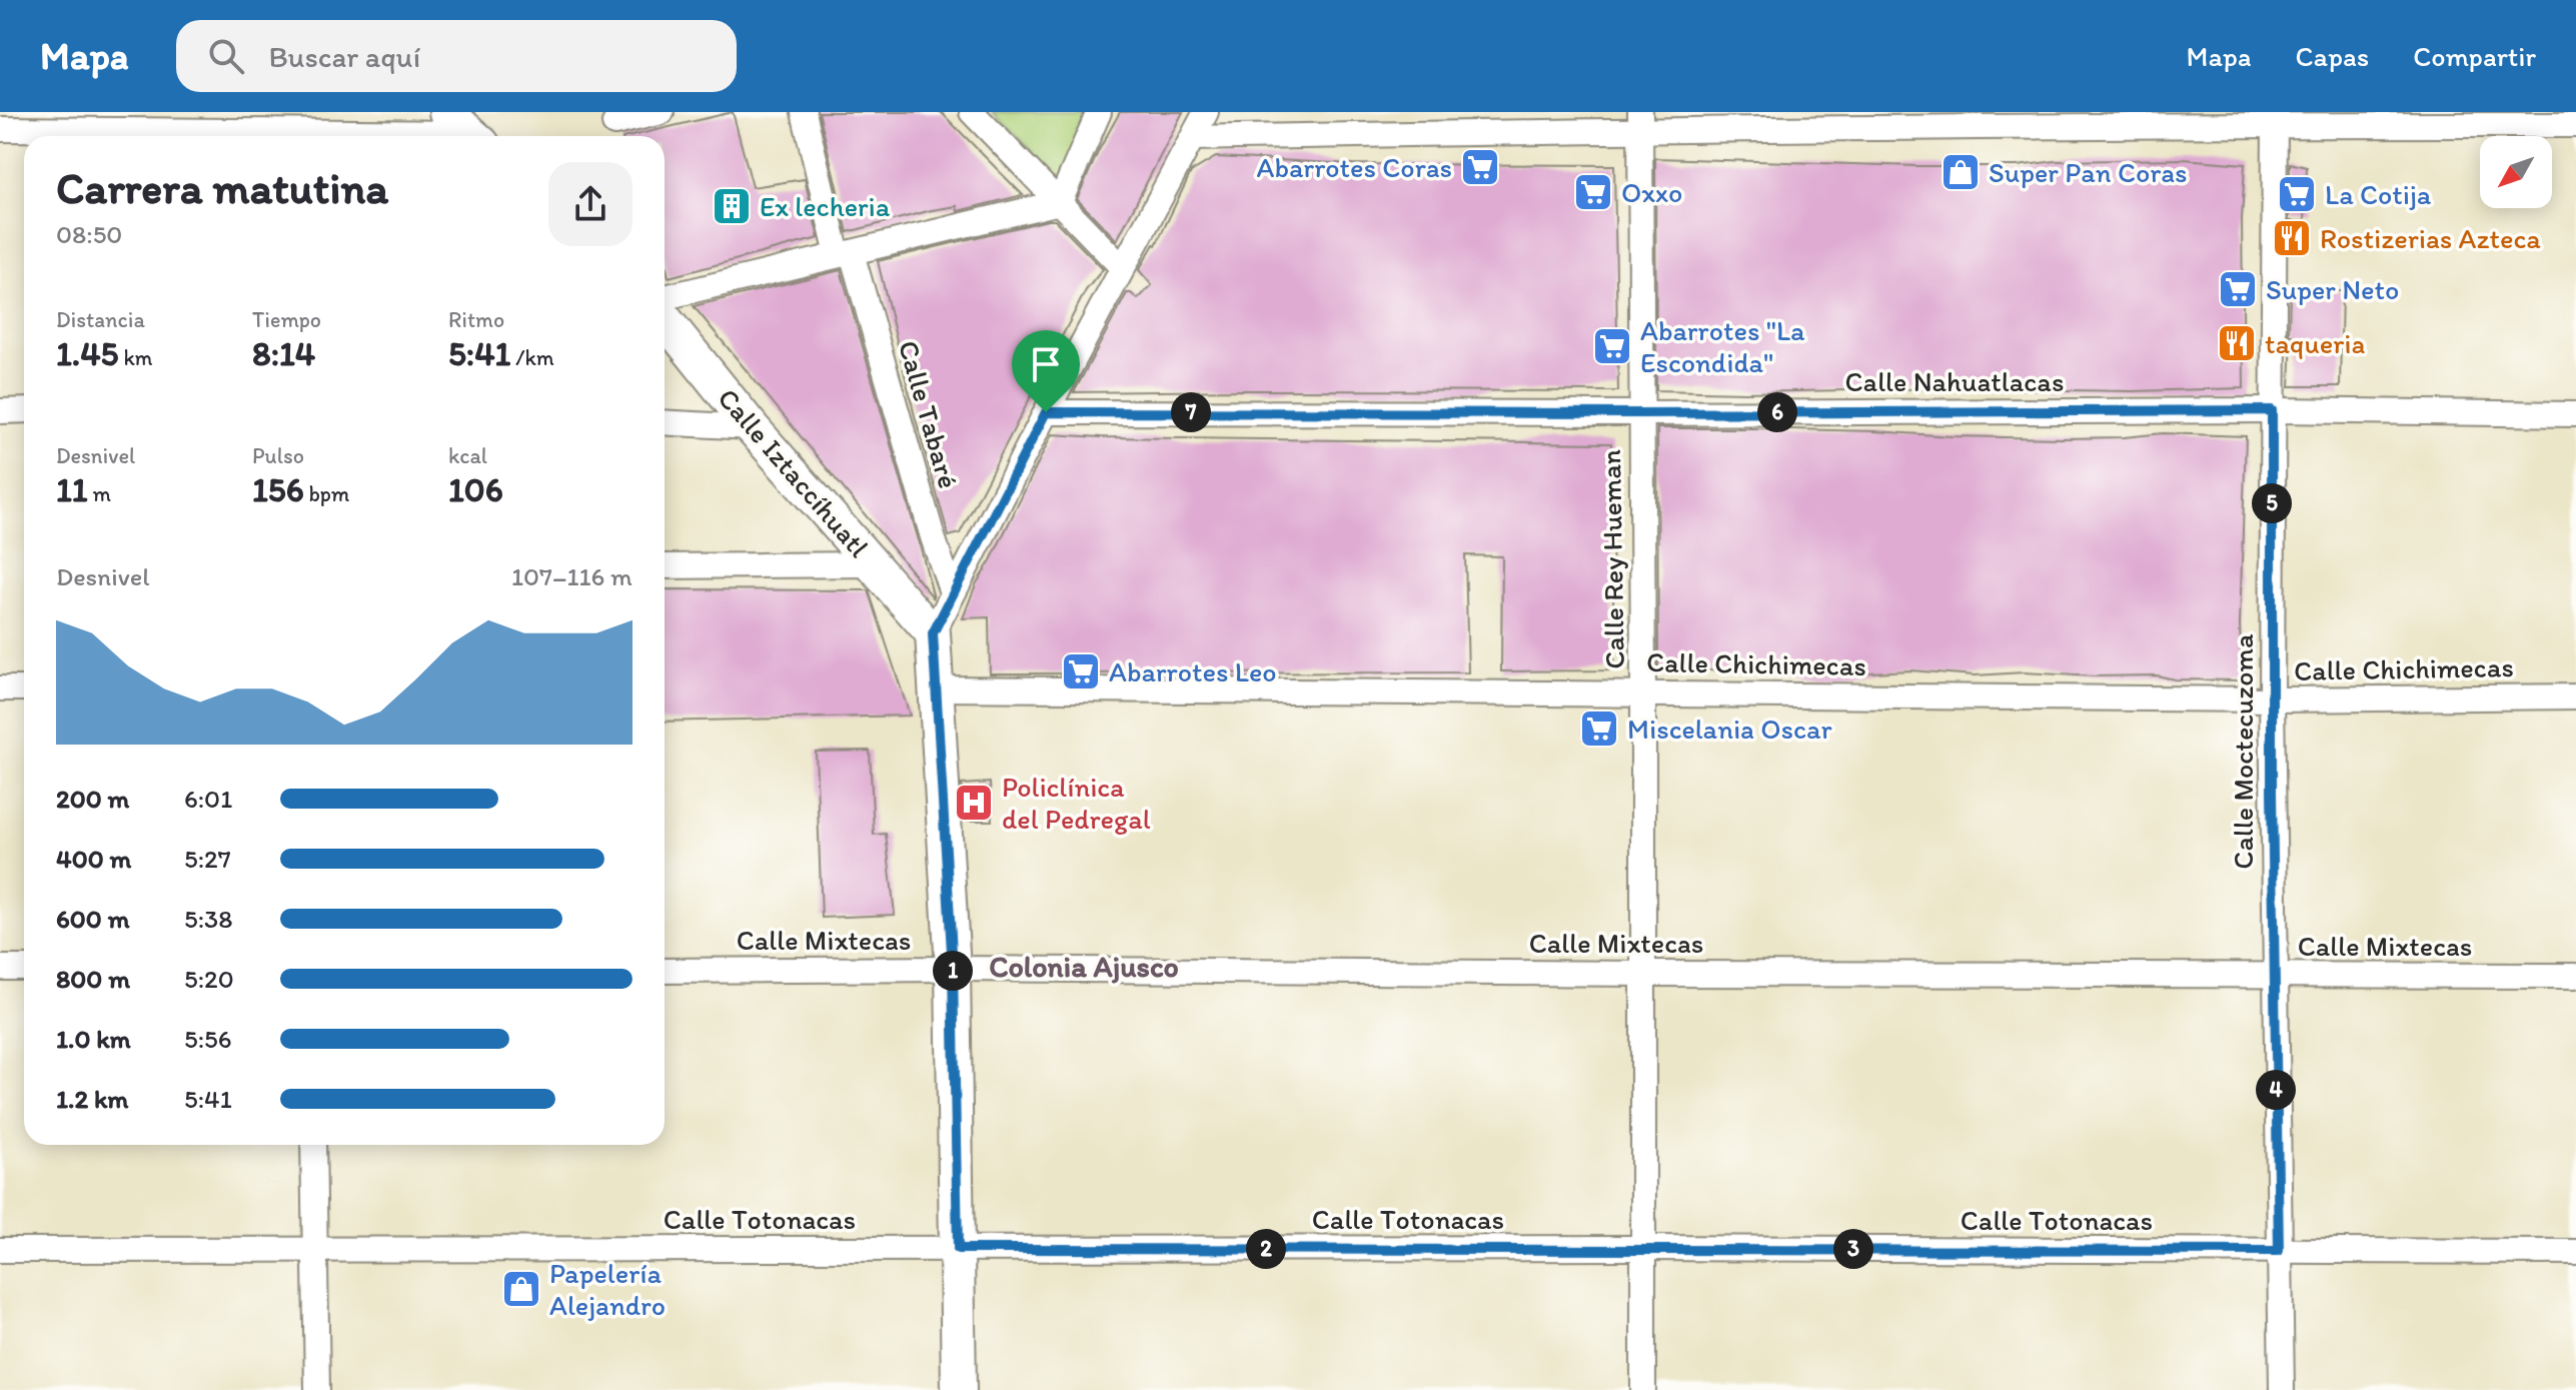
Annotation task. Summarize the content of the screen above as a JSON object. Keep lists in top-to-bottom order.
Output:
{
  "streets": {
    "street": [
      "Calle Nahuatlacas",
      "Calle Tabaré",
      "Calle Iztaccíhuatl",
      "Calle Rey Hueman",
      "Calle Chichimecas",
      "Calle Moctecuzoma",
      "Calle Mixtecas",
      "Calle Totonacas"
    ]
  },
  "crossings": [
    ["Calle Nahuatlacas", "Calle Rey Hueman"],
    ["Calle Nahuatlacas", "Calle Moctecuzoma"],
    ["Calle Rey Hueman", "Calle Chichimecas"],
    ["Calle Rey Hueman", "Calle Mixtecas"],
    ["Calle Rey Hueman", "Calle Totonacas"],
    ["Calle Chichimecas", "Calle Moctecuzoma"],
    ["Calle Moctecuzoma", "Calle Mixtecas"],
    ["Calle Moctecuzoma", "Calle Totonacas"]
  ],
  "districts": ["Colonia Ajusco"],
  "places": {
    "supermarket": [
      "Abarrotes Coras",
      "Oxxo",
      "La Cotija",
      "Super Neto",
      "Abarrotes \"La Escondida\"",
      "Abarrotes Leo",
      "Miscelania Oscar"
    ],
    "shop": ["Super Pan Coras", "Papelería Alejandro"],
    "building": ["Ex lecheria"],
    "restaurant": ["Rostizerias Azteca", "taqueria"],
    "hospital": ["Policlínica del Pedregal"]
  },
  "north": "bottom left",
  "page": {
    "header": "Mapa",
    "search": "Buscar aquí",
    "nav": ["Mapa", "Capas", "Compartir"],
    "heading": ["Carrera matutina", "08:50"],
    "stats": [
      ["Distancia", "1.45 km"],
      ["Tiempo", "8:14"],
      ["Ritmo", "5:41 /km"],
      ["Desnivel", "11 m"],
      ["Pulso", "156 bpm"],
      ["kcal", "106"]
    ],
    "pins": [
      "6",
      "7",
      "5",
      "1",
      "4",
      "2",
      "3"
    ],
    "chart": ["Desnivel", "107–116 m"],
    "list": [
      {
        "name": "200 m",
        "note": "6:01"
      },
      {
        "name": "400 m",
        "note": "5:27"
      },
      {
        "name": "600 m",
        "note": "5:38"
      },
      {
        "name": "800 m",
        "note": "5:20"
      },
      {
        "name": "1.0 km",
        "note": "5:56"
      },
      {
        "name": "1.2 km",
        "note": "5:41"
      }
    ]
  }
}
